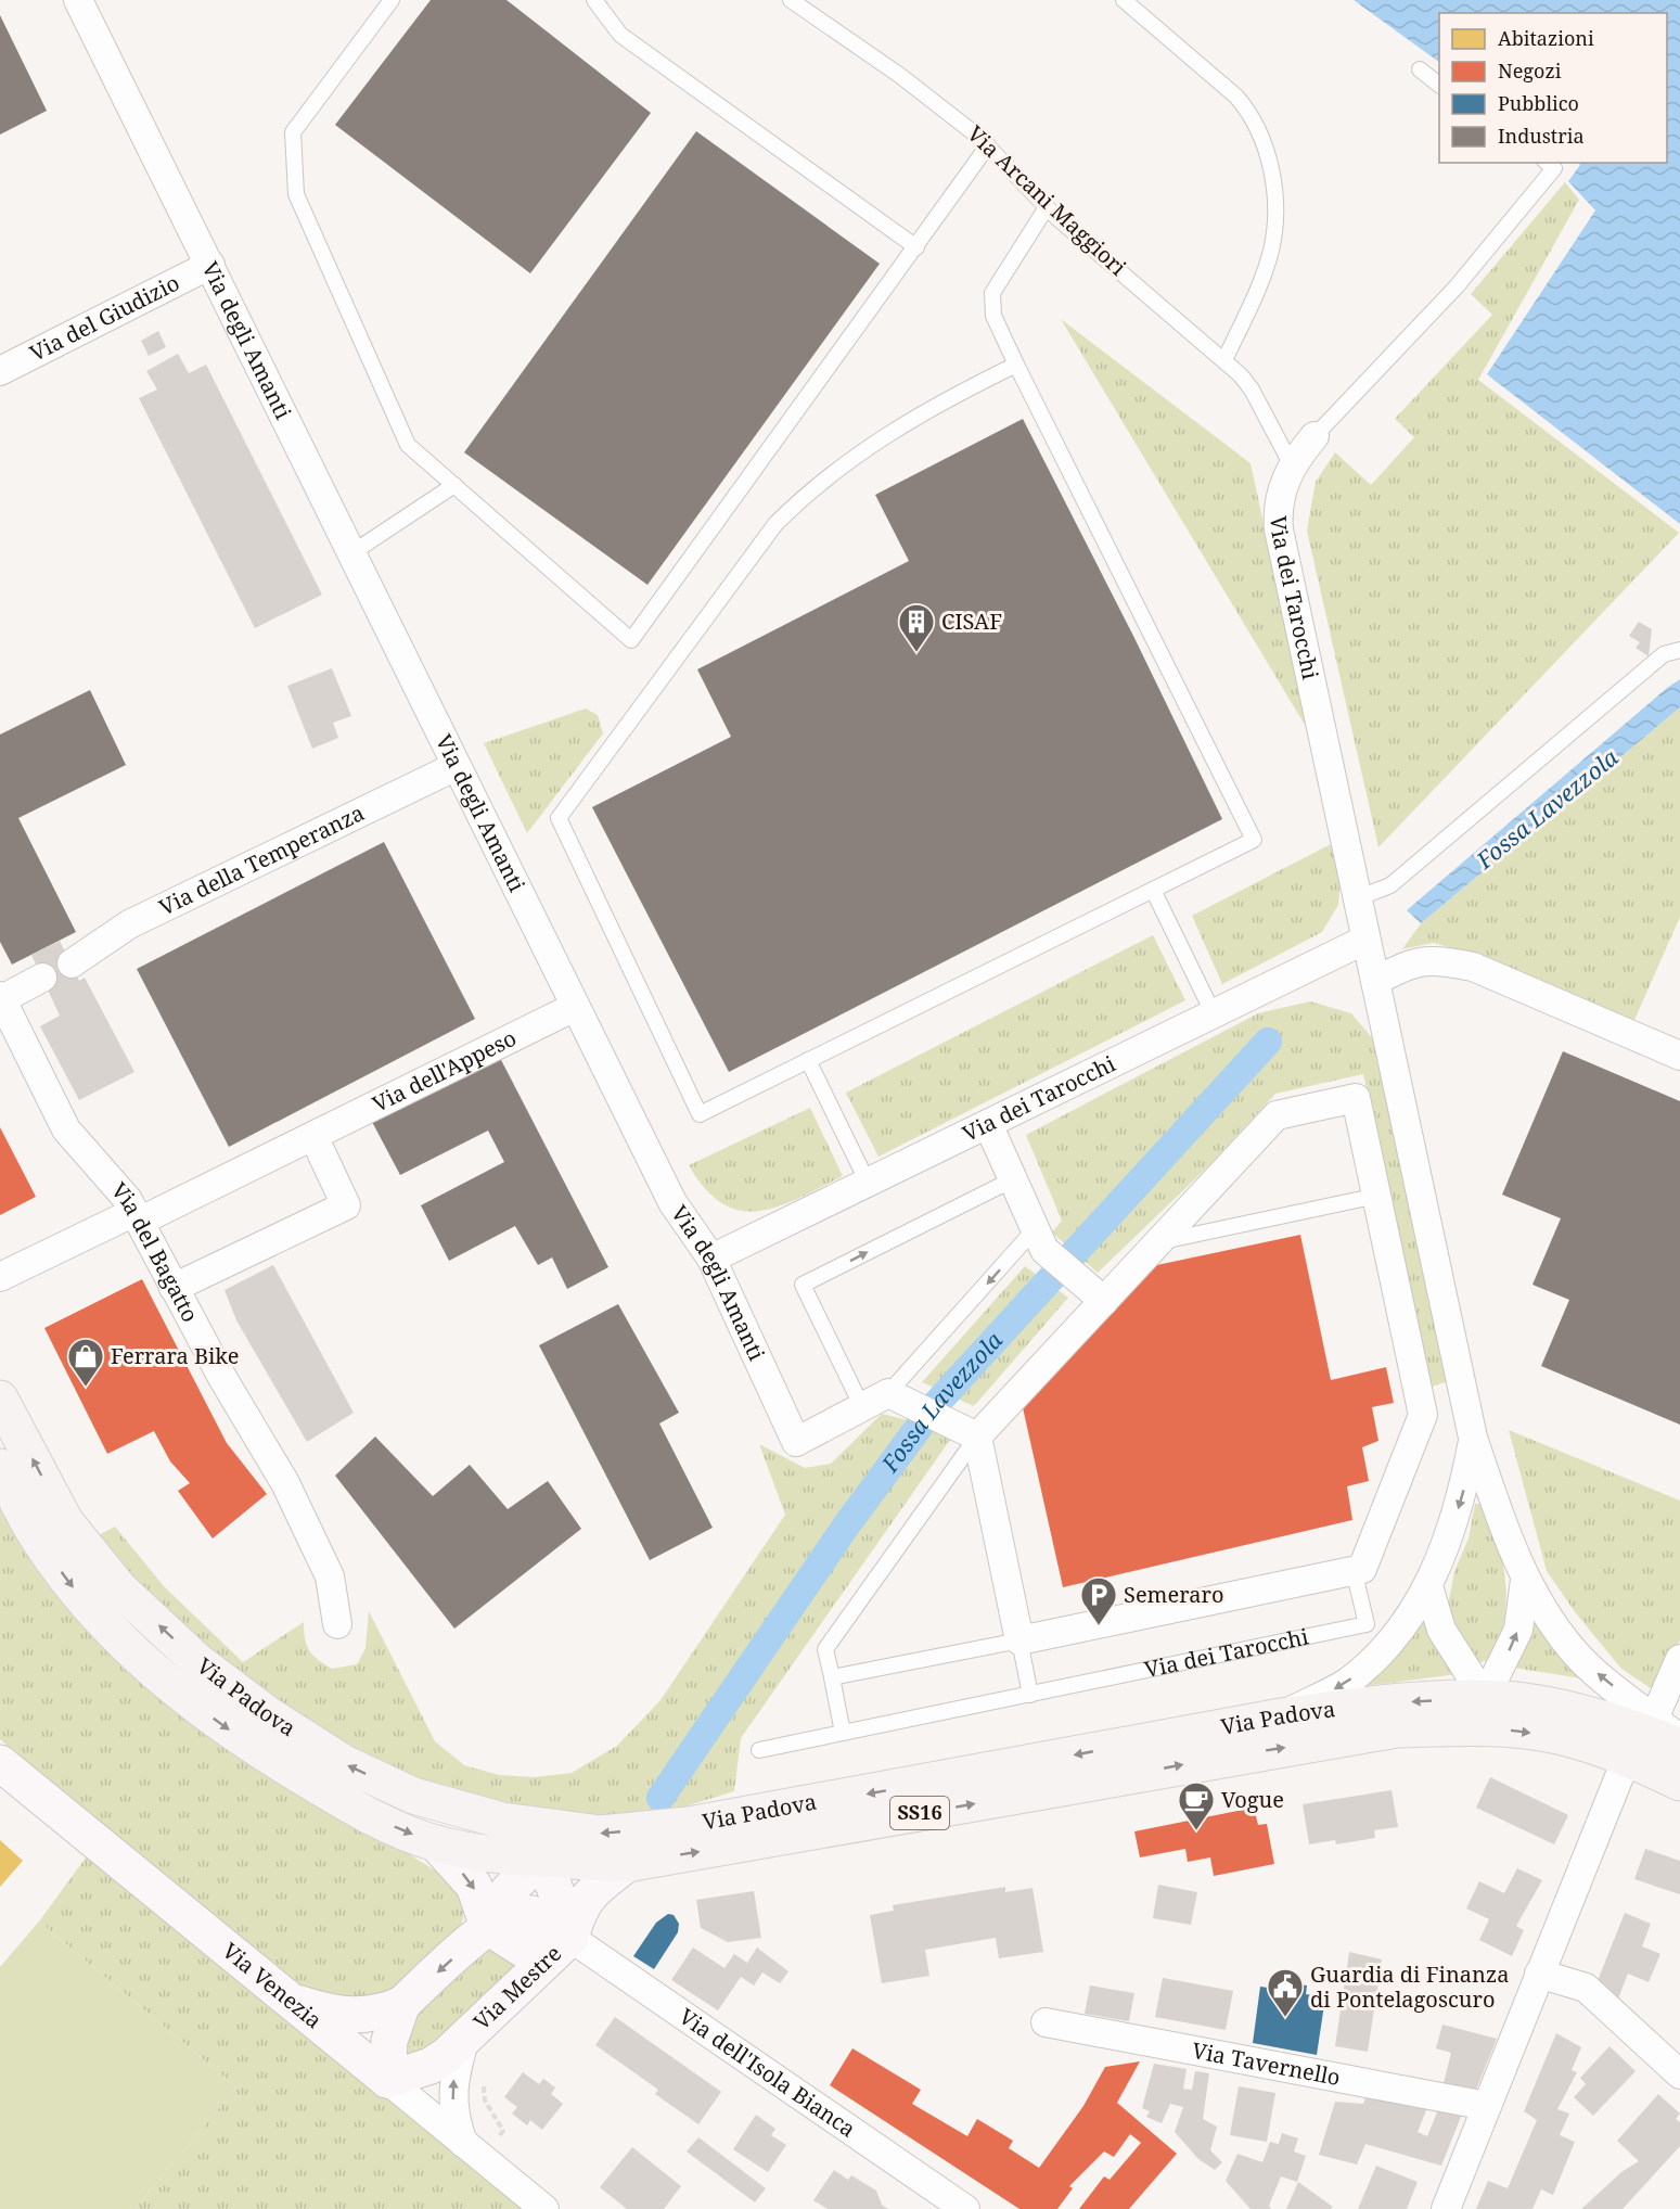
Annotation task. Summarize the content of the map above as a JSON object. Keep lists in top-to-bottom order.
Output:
{
  "streets": {
    "main road": ["Via Padova"],
    "street": [
      "Via del Giudizio",
      "Via degli Amanti",
      "Via dei Tarocchi",
      "Via della Temperanza",
      "Via dell'Appeso",
      "Via del Bagatto",
      "Via Venezia",
      "Via Mestre",
      "Via Tavernello",
      "Via dell'Isola Bianca"
    ],
    "lane": ["Via Arcani Maggiori"]
  },
  "crossings": [
    ["Via Arcani Maggiori", "Via dei Tarocchi"],
    ["Via del Giudizio", "Via degli Amanti"],
    ["Via degli Amanti", "Via dei Tarocchi"],
    ["Via degli Amanti", "Via della Temperanza"],
    ["Via degli Amanti", "Via dell'Appeso"],
    ["Via dei Tarocchi", "Via Padova"],
    ["Via dell'Appeso", "Via del Bagatto"],
    ["Via Padova", "Via Mestre"],
    ["Via Venezia", "Via Mestre"],
    ["Via Mestre", "Via dell'Isola Bianca"]
  ],
  "water": ["Fossa Lavezzola"],
  "places": {
    "building": ["CISAF"],
    "shop": ["Ferrara Bike"],
    "parking": ["Semeraro"],
    "cafe": ["Vogue"],
    "public building": ["Guardia di Finanza di Pontelagoscuro"]
  },
  "legend": [
    "Abitazioni",
    "Negozi",
    "Pubblico",
    "Industria"
  ]
}
